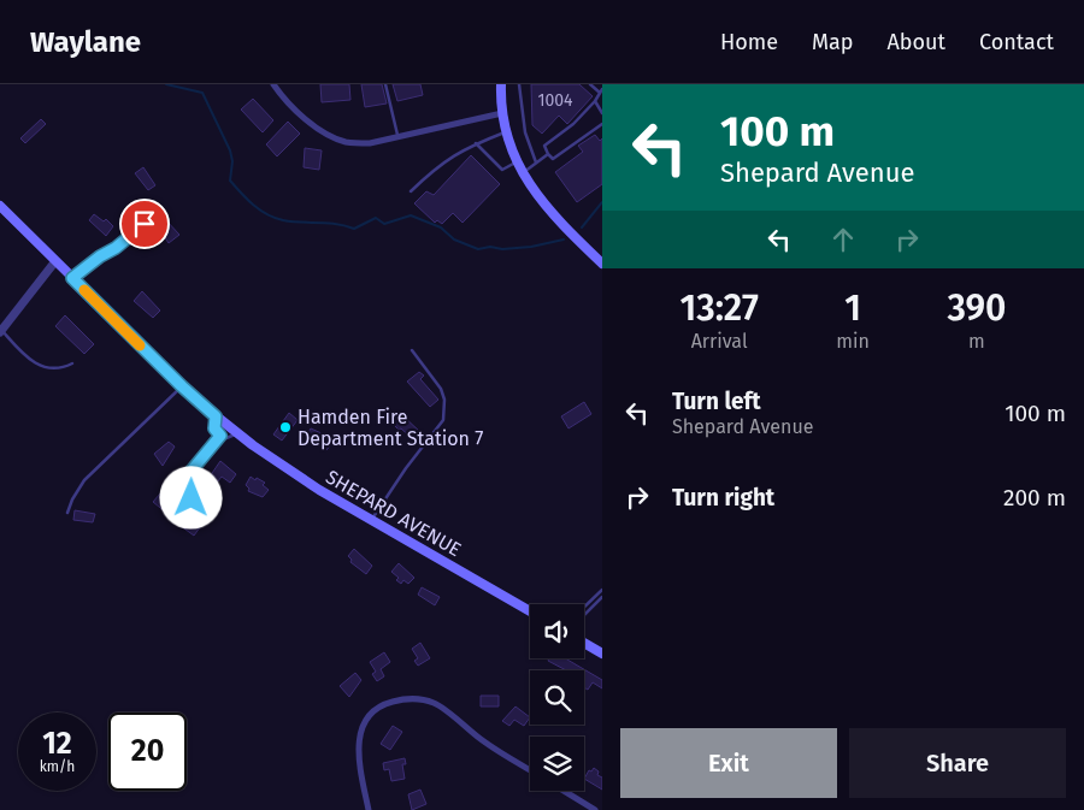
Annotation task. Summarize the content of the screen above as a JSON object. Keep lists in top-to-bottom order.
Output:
{
  "streets": {
    "main road": ["SHEPARD AVENUE"]
  },
  "places": ["Hamden Fire Department Station 7"],
  "house_numbers": ["1004"],
  "page": {
    "header": "Waylane",
    "nav": [
      "Home",
      "Map",
      "About",
      "Contact"
    ],
    "turn": ["100 m", "Shepard Avenue"],
    "eta": [
      "13:27",
      "Arrival",
      "1",
      "min",
      "390",
      "m"
    ],
    "list": [
      {
        "name": "Turn left",
        "note": "Shepard Avenue",
        "value": "100 m"
      },
      {
        "name": "Turn right",
        "value": "200 m"
      }
    ],
    "speed": "12 km/h",
    "limit": "20",
    "buttons": ["Exit", "Share"]
  }
}
